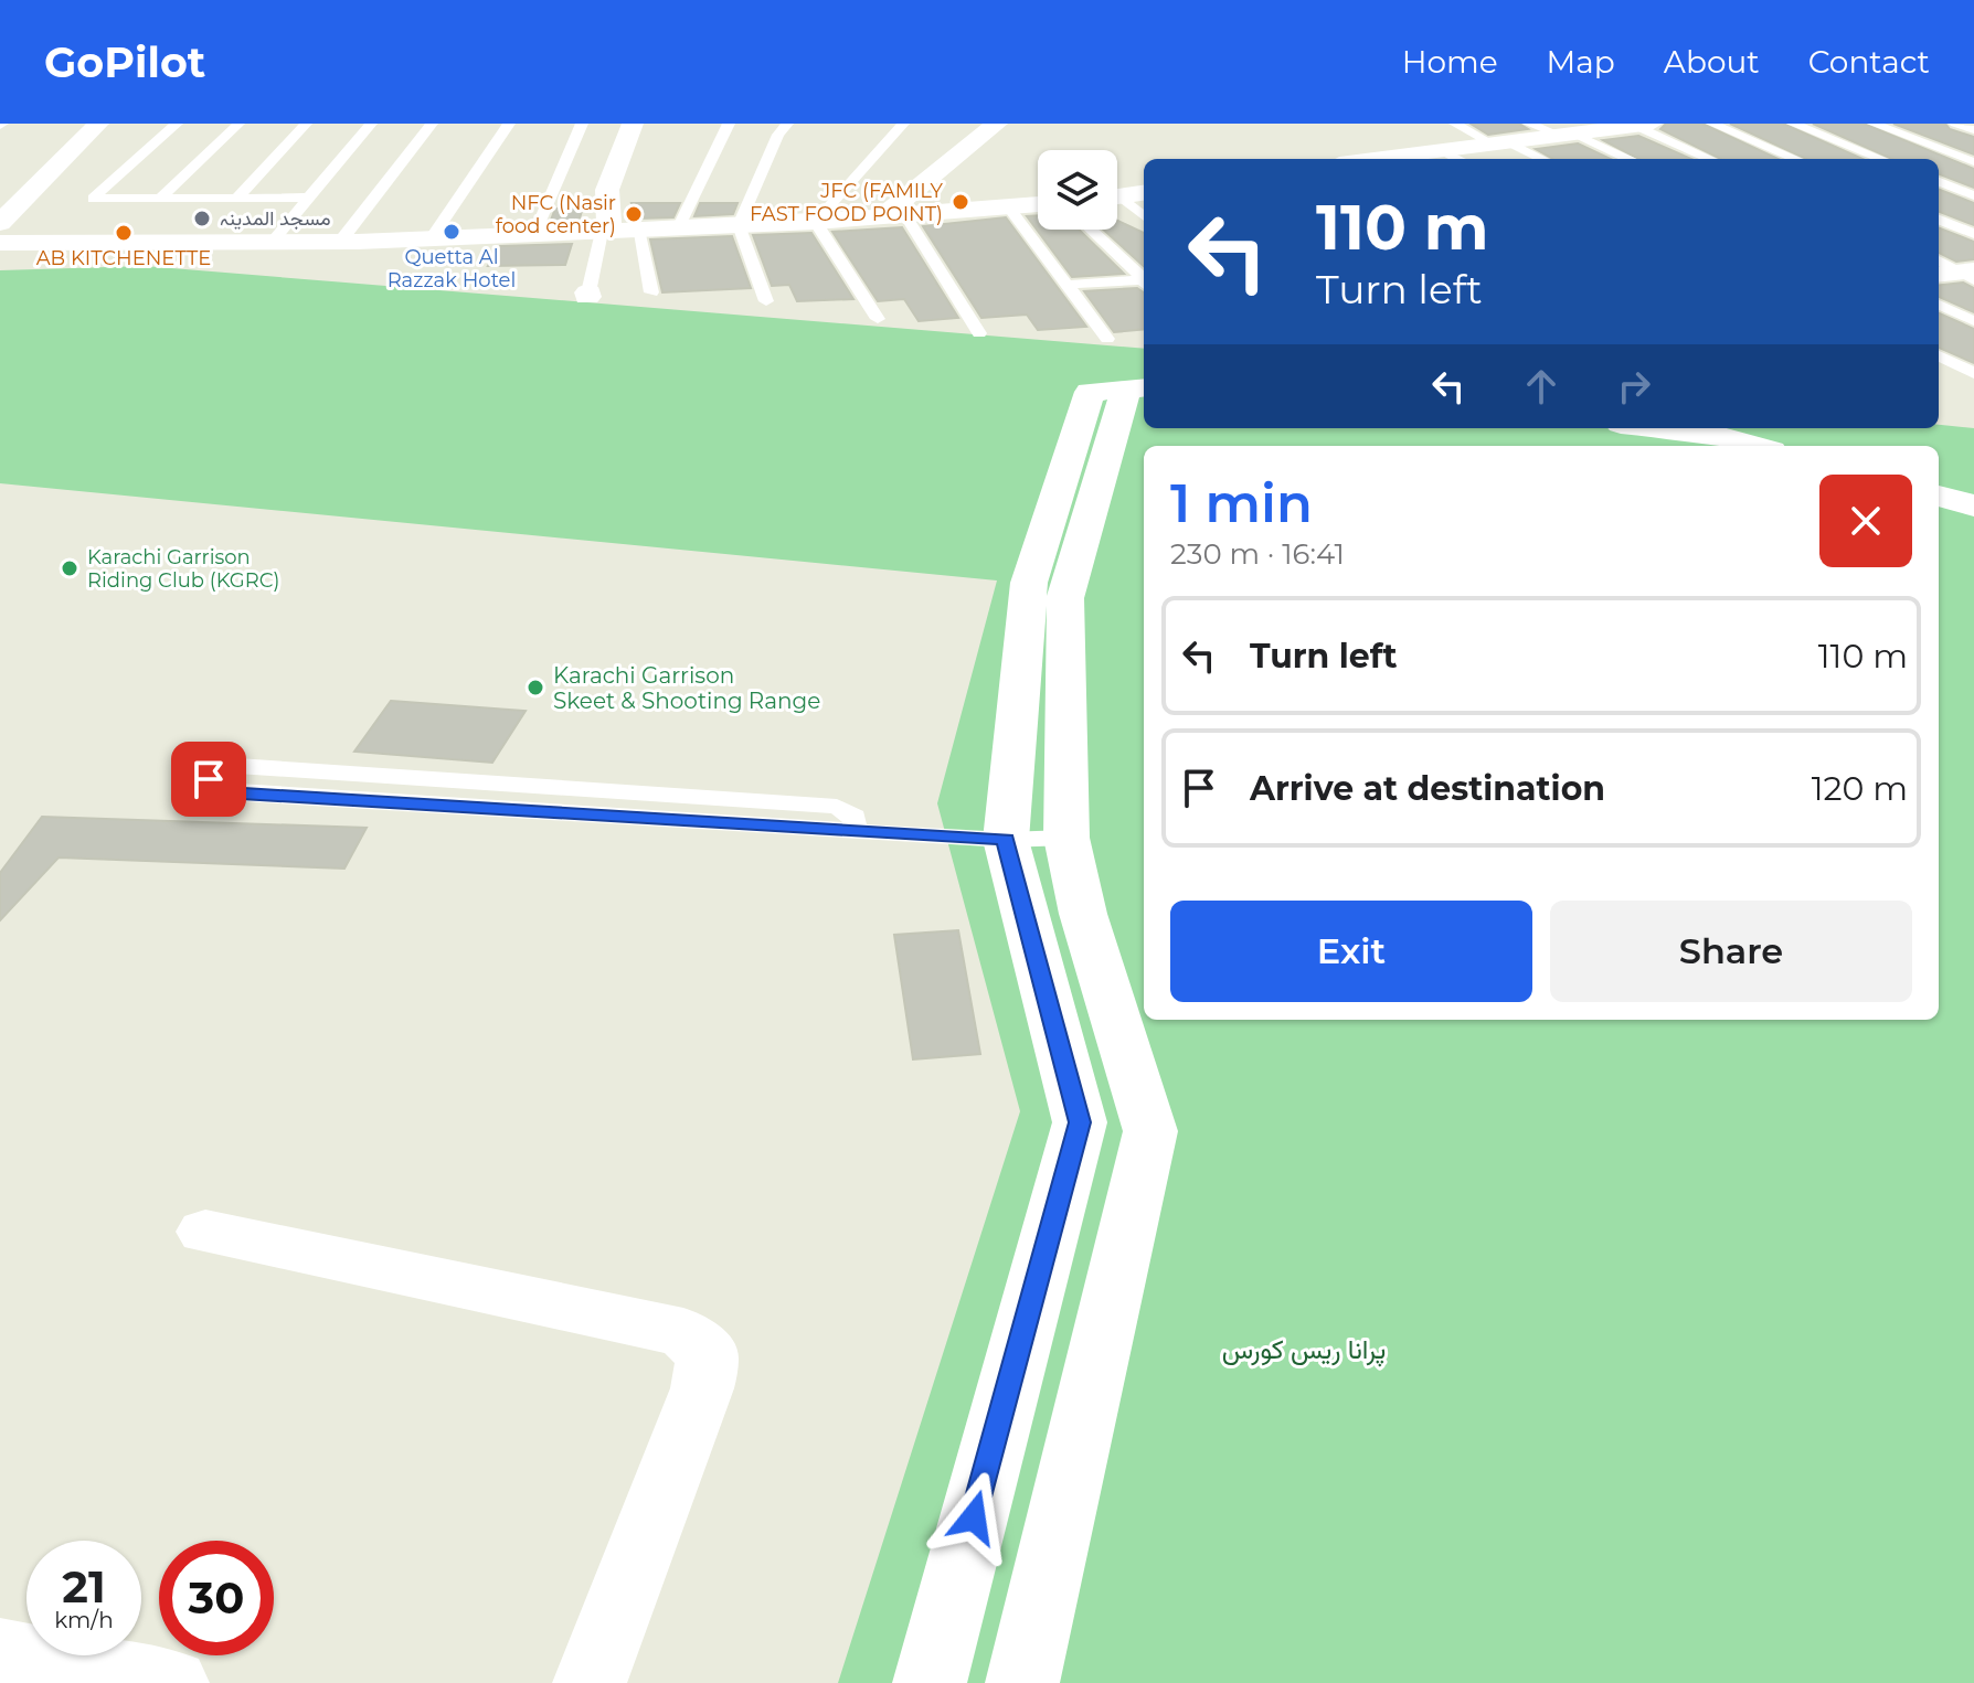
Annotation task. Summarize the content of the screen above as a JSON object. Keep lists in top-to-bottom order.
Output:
{
  "parks": ["پرانا ریس کورس"],
  "places": [
    "JFC (FAMILY FAST FOOD POINT)",
    "NFC (Nasir food center)",
    "مسجد المدینہ",
    "Quetta Al Razzak Hotel",
    "AB KITCHENETTE",
    "Karachi Garrison Riding Club (KGRC)",
    "Karachi Garrison Skeet & Shooting Range"
  ],
  "page": {
    "header": "GoPilot",
    "nav": [
      "Home",
      "Map",
      "About",
      "Contact"
    ],
    "turn": ["110 m", "Turn left"],
    "heading": ["1 min", "230 m · 16:41"],
    "list": [
      {
        "name": "Turn left",
        "value": "110 m"
      },
      {
        "name": "Arrive at destination",
        "value": "120 m"
      }
    ],
    "buttons": ["Exit", "Share"],
    "speed": "21 km/h",
    "limit": "30"
  }
}
